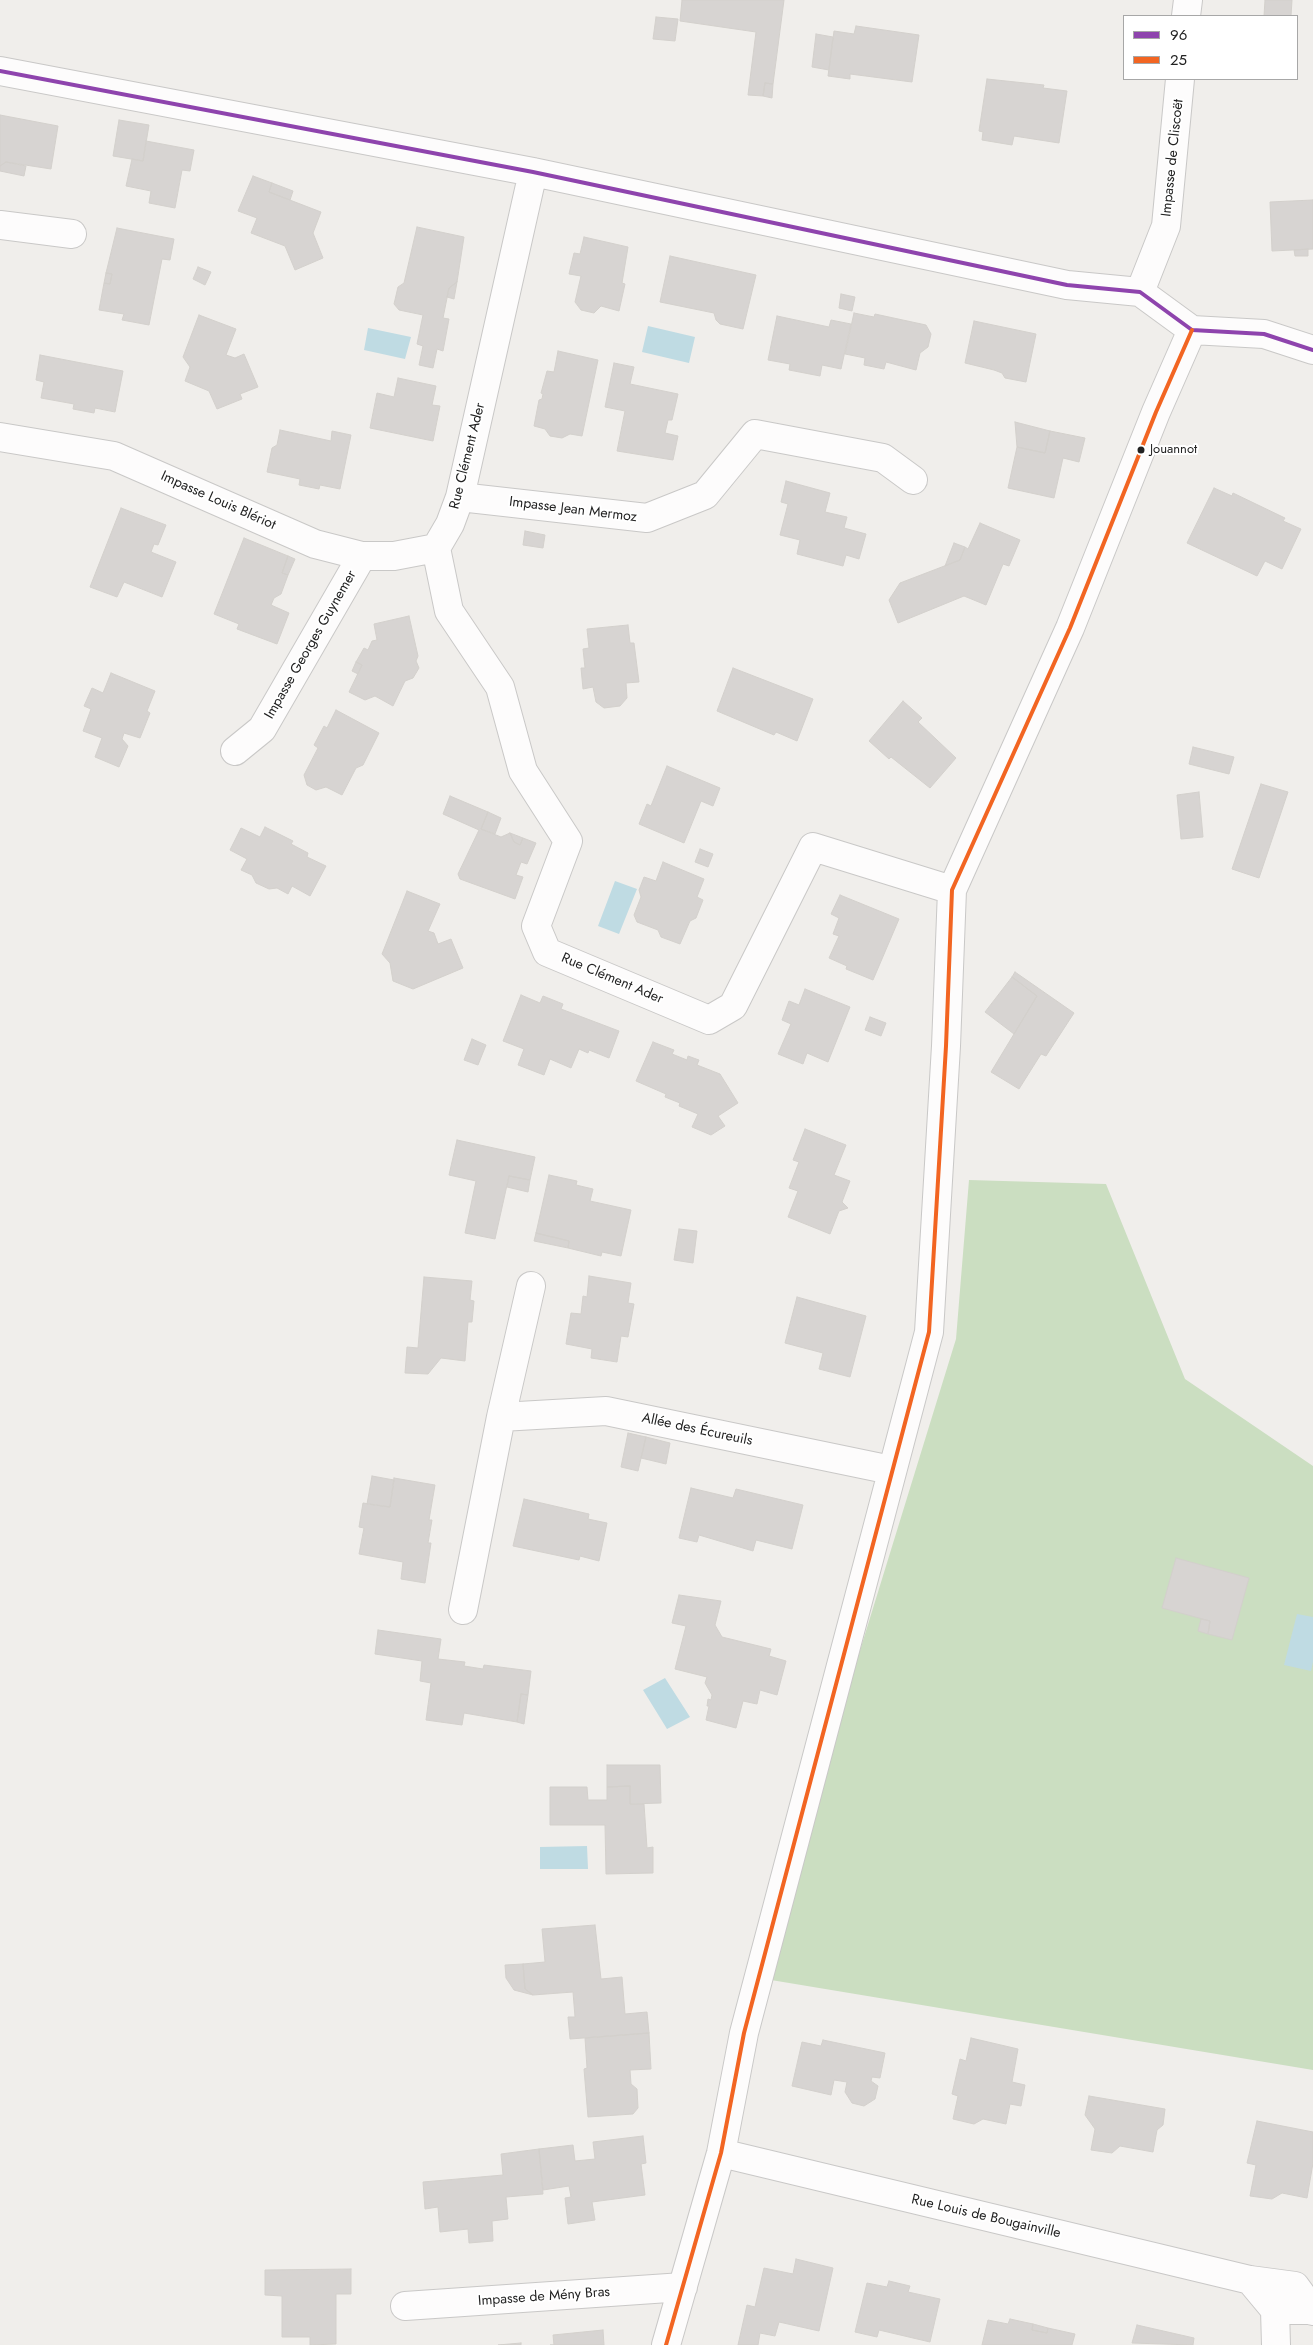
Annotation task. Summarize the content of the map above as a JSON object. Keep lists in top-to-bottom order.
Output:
{
  "streets": {
    "street": [
      "Impasse de Cliscoët",
      "Rue Clément Ader",
      "Impasse Louis Blériot",
      "Impasse Jean Mermoz",
      "Impasse Georges Guynemer",
      "Allée des Écureuils",
      "Rue Louis de Bougainville",
      "Impasse de Mény Bras"
    ]
  },
  "crossings": [
    ["Rue Clément Ader", "Impasse Louis Blériot"],
    ["Rue Clément Ader", "Impasse Jean Mermoz"],
    ["Impasse Louis Blériot", "Impasse Georges Guynemer"]
  ],
  "places": ["Jouannot"],
  "lines": ["transit line 96", "transit line 25"],
  "legend": ["96", "25"]
}
